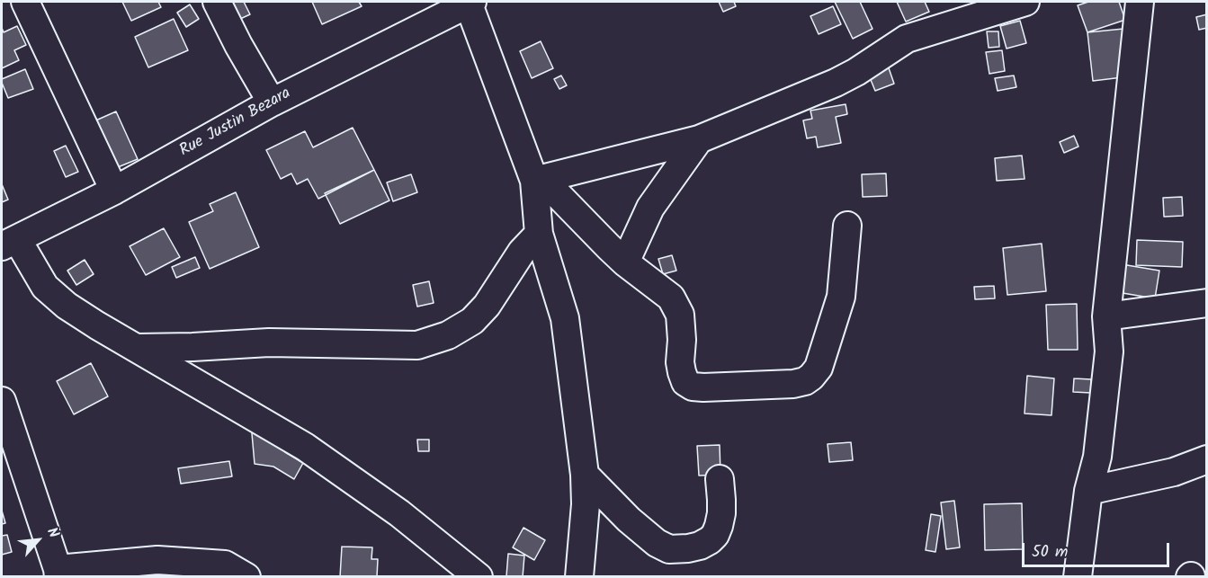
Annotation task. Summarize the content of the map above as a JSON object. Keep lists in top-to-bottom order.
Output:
{
  "streets": {
    "street": ["Rue Justin Bezara"]
  },
  "scale_bar": "50 m",
  "north": "top right"
}
